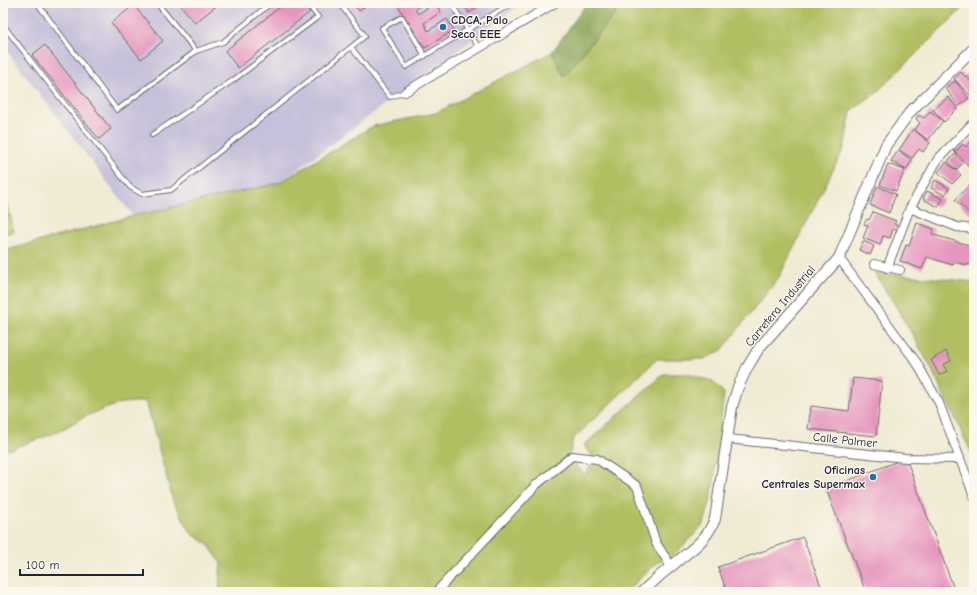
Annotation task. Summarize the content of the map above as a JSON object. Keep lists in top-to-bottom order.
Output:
{
  "streets": {
    "street": ["Carretera Industrial", "Calle Palmer"]
  },
  "crossings": [
    ["Carretera Industrial", "Calle Palmer"]
  ],
  "places": ["CDCA, Palo Seco EEE", "Oficinas Centrales Supermax"],
  "scale_bar": "100 m"
}
